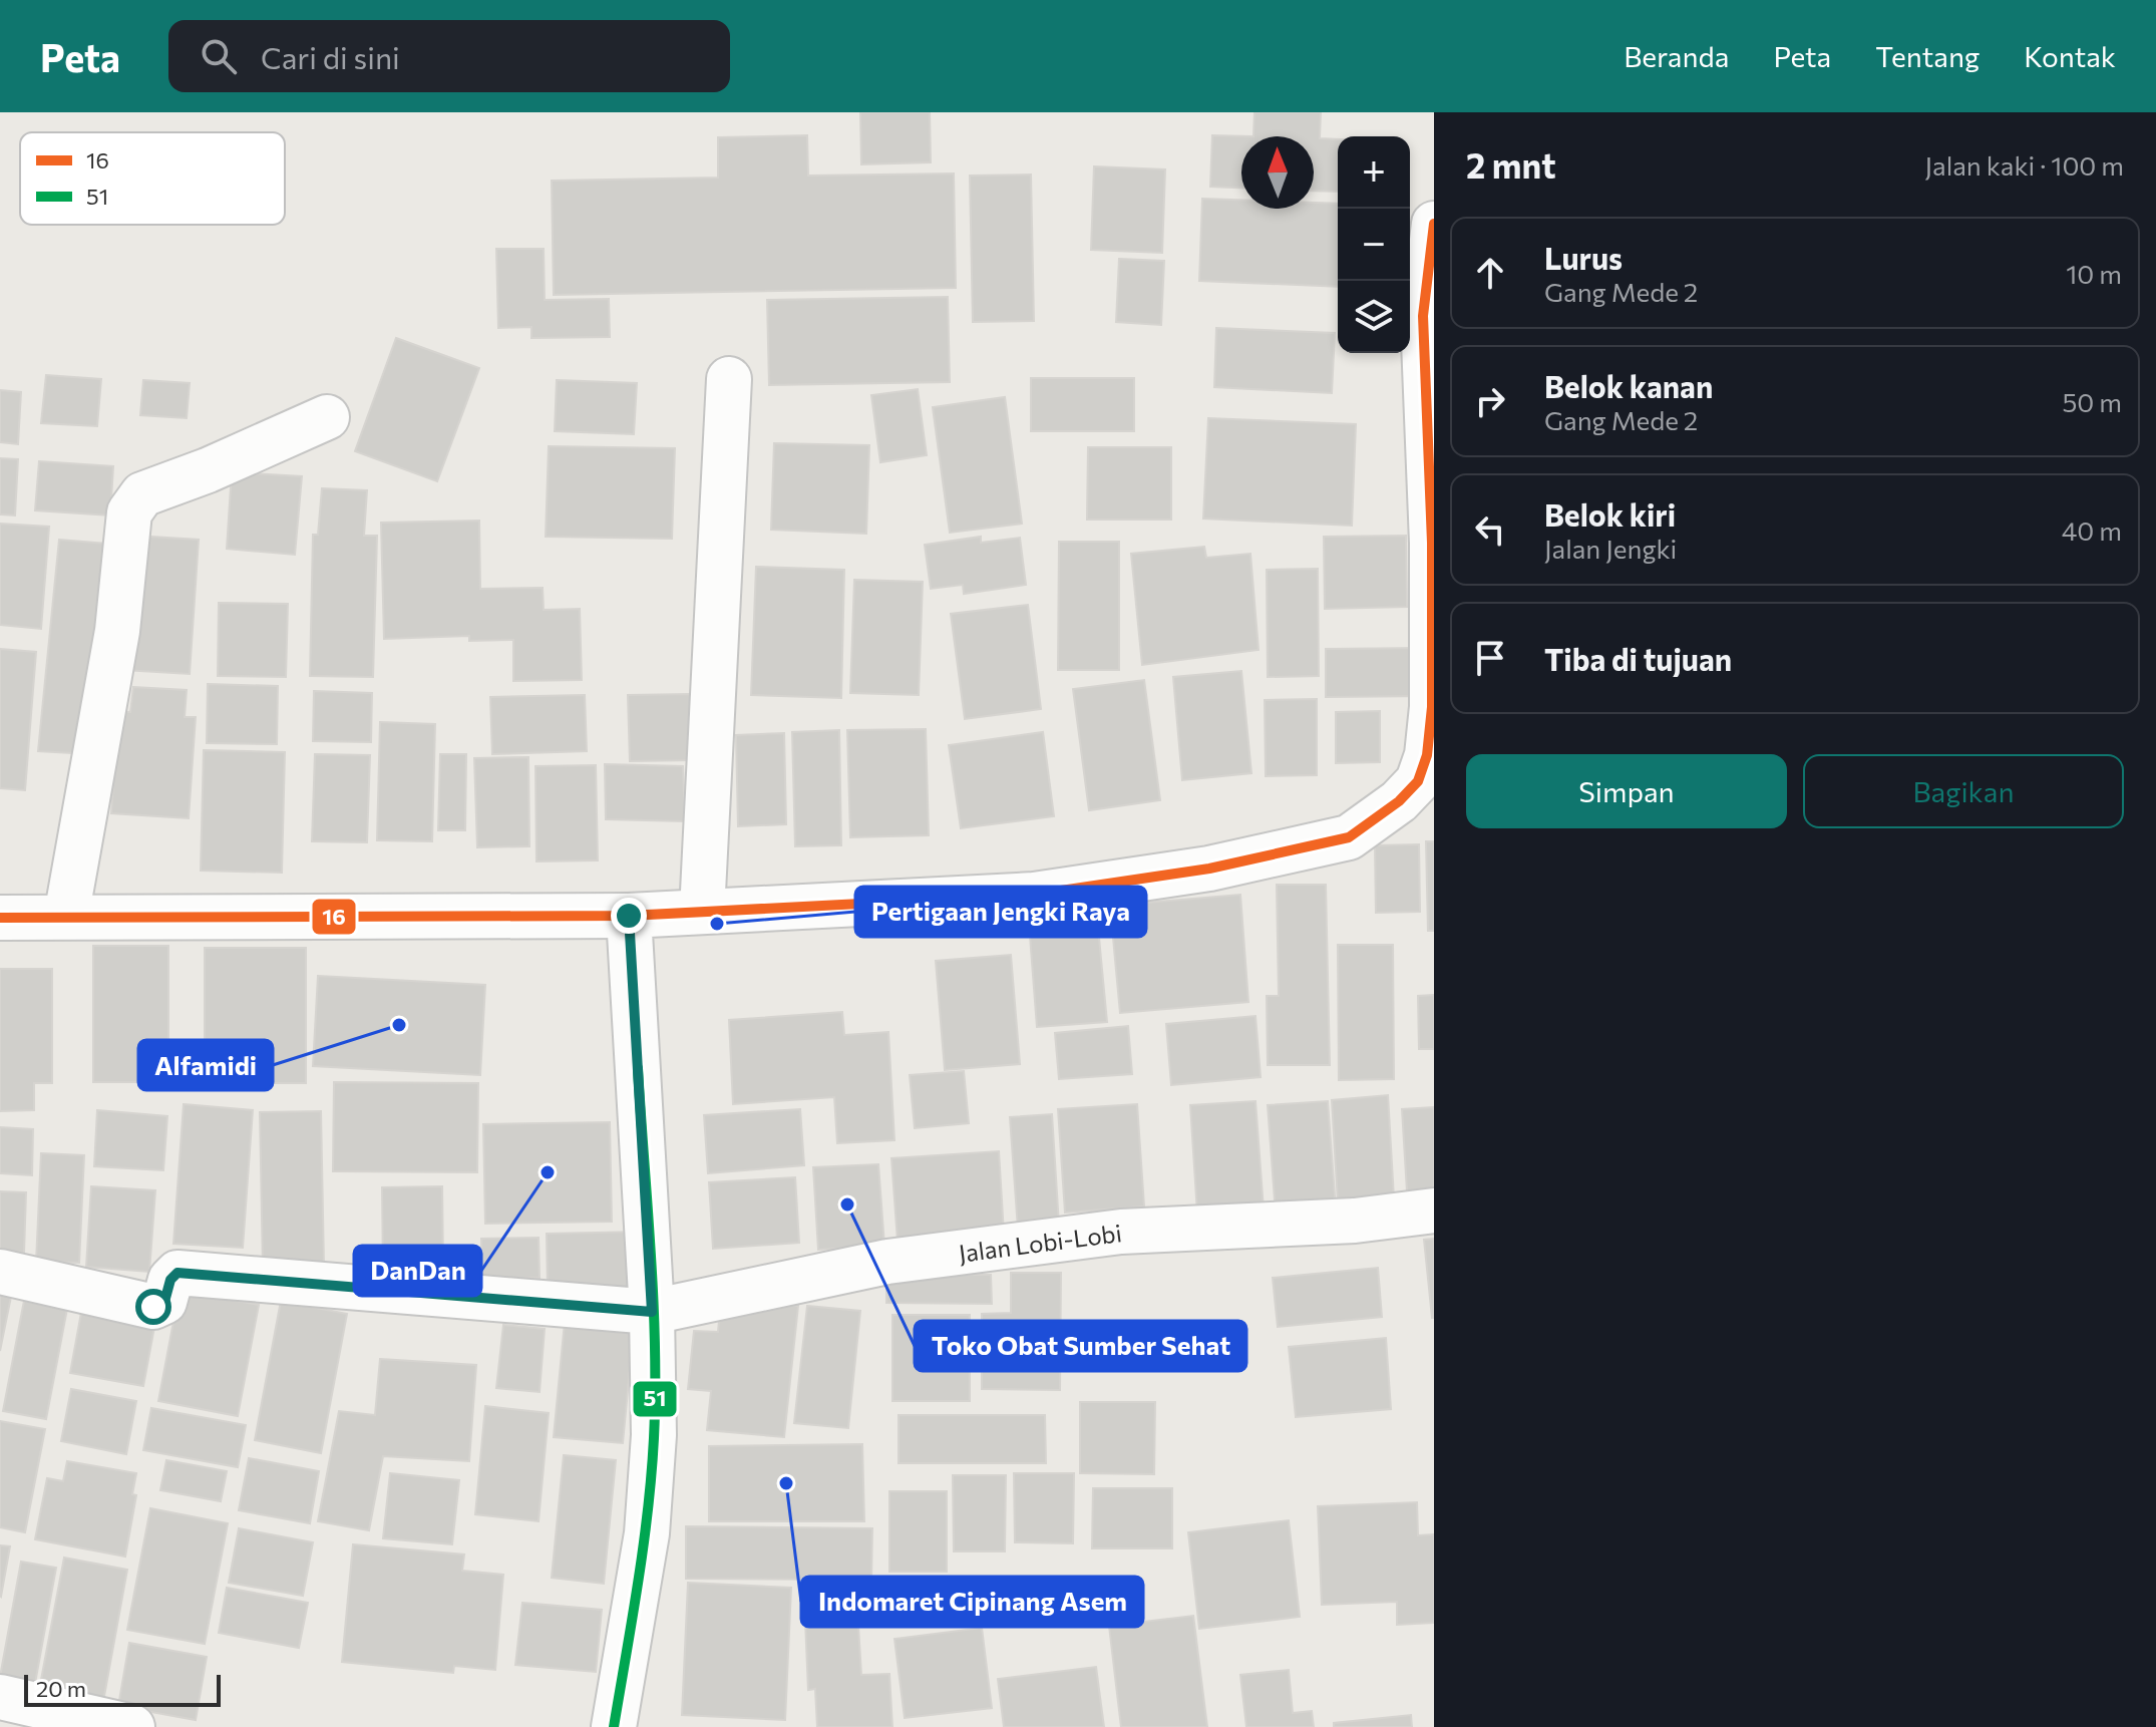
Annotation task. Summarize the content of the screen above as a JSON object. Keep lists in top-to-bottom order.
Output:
{
  "streets": {
    "street": ["Jalan Lobi-Lobi"]
  },
  "places": [
    "Pertigaan Jengki Raya",
    "Alfamidi",
    "DanDan",
    "Toko Obat Sumber Sehat",
    "Indomaret Cipinang Asem"
  ],
  "lines": ["transit line 16", "transit line 51"],
  "legend": ["16", "51"],
  "scale_bar": "20 m",
  "north": "top",
  "page": {
    "header": "Peta",
    "search": "Cari di sini",
    "nav": [
      "Beranda",
      "Peta",
      "Tentang",
      "Kontak"
    ],
    "heading": ["2 mnt", "Jalan kaki · 100 m"],
    "map_buttons": ["+", "−"],
    "list": [
      ["Lurus", "Gang Mede 2", "10 m"],
      ["Belok kanan", "Gang Mede 2", "50 m"],
      ["Belok kiri", "Jalan Jengki", "40 m"],
      "Tiba di tujuan"
    ],
    "buttons": ["Simpan", "Bagikan"],
    "scale": "20 m"
  }
}
